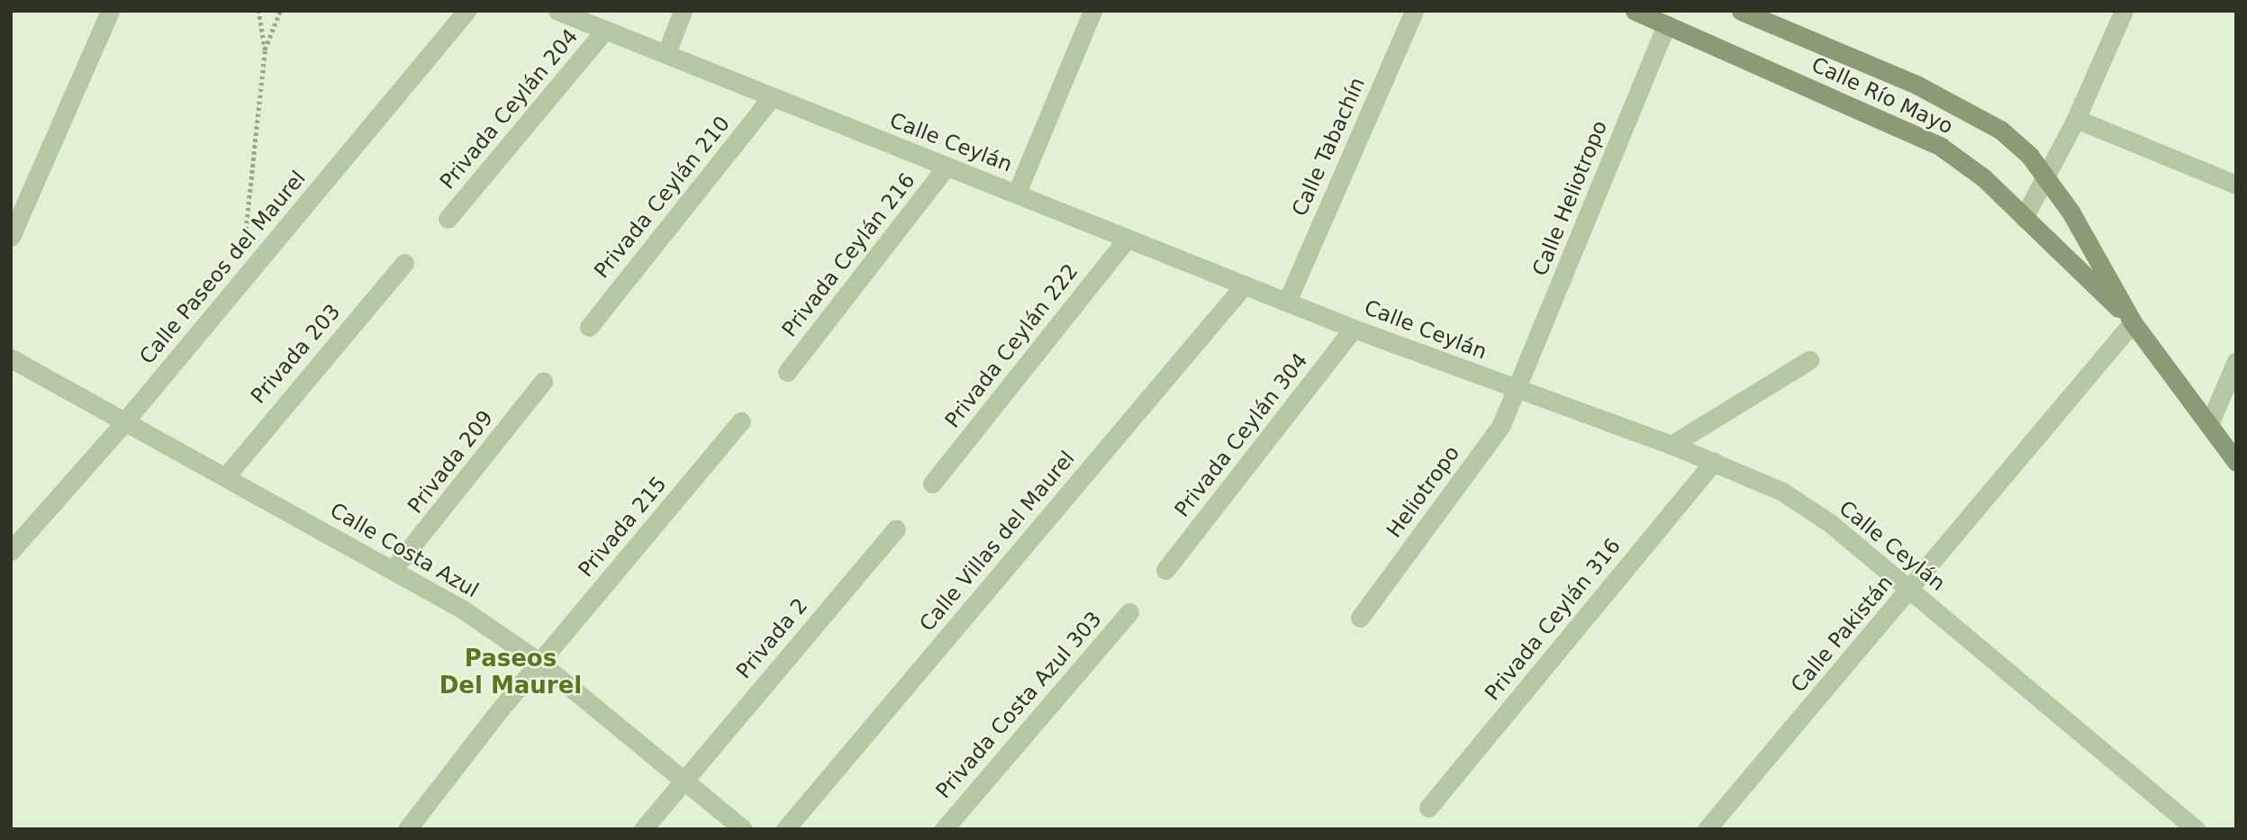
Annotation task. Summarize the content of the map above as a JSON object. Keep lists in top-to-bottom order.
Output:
{
  "streets": {
    "street": [
      "Calle Río Mayo",
      "Privada Ceylán 204",
      "Calle Ceylán",
      "Calle Tabachín",
      "Privada Ceylán 210",
      "Calle Heliotropo",
      "Privada Ceylán 216",
      "Calle Paseos del Maurel",
      "Privada Ceylán 222",
      "Privada 203",
      "Privada Ceylán 304",
      "Privada 209",
      "Heliotropo",
      "Privada 215",
      "Calle Villas del Maurel",
      "Calle Costa Azul",
      "Privada Ceylán 316",
      "Calle Pakistán",
      "Privada 2",
      "Privada Costa Azul 303"
    ]
  },
  "crossings": [
    ["Calle Río Mayo", "Calle Heliotropo"],
    ["Calle Río Mayo", "Calle Pakistán"],
    ["Privada Ceylán 204", "Calle Ceylán"],
    ["Calle Ceylán", "Calle Tabachín"],
    ["Calle Ceylán", "Privada Ceylán 210"],
    ["Calle Ceylán", "Calle Heliotropo"],
    ["Calle Ceylán", "Privada Ceylán 216"],
    ["Calle Ceylán", "Privada Ceylán 222"],
    ["Calle Ceylán", "Privada Ceylán 304"],
    ["Calle Ceylán", "Heliotropo"],
    ["Calle Ceylán", "Calle Villas del Maurel"],
    ["Calle Ceylán", "Privada Ceylán 316"],
    ["Calle Ceylán", "Calle Pakistán"],
    ["Calle Heliotropo", "Heliotropo"],
    ["Calle Paseos del Maurel", "Calle Costa Azul"],
    ["Privada 203", "Calle Costa Azul"],
    ["Privada 209", "Calle Costa Azul"],
    ["Privada 215", "Calle Costa Azul"],
    ["Calle Costa Azul", "Privada 2"]
  ],
  "districts": ["Paseos Del Maurel"]
}
